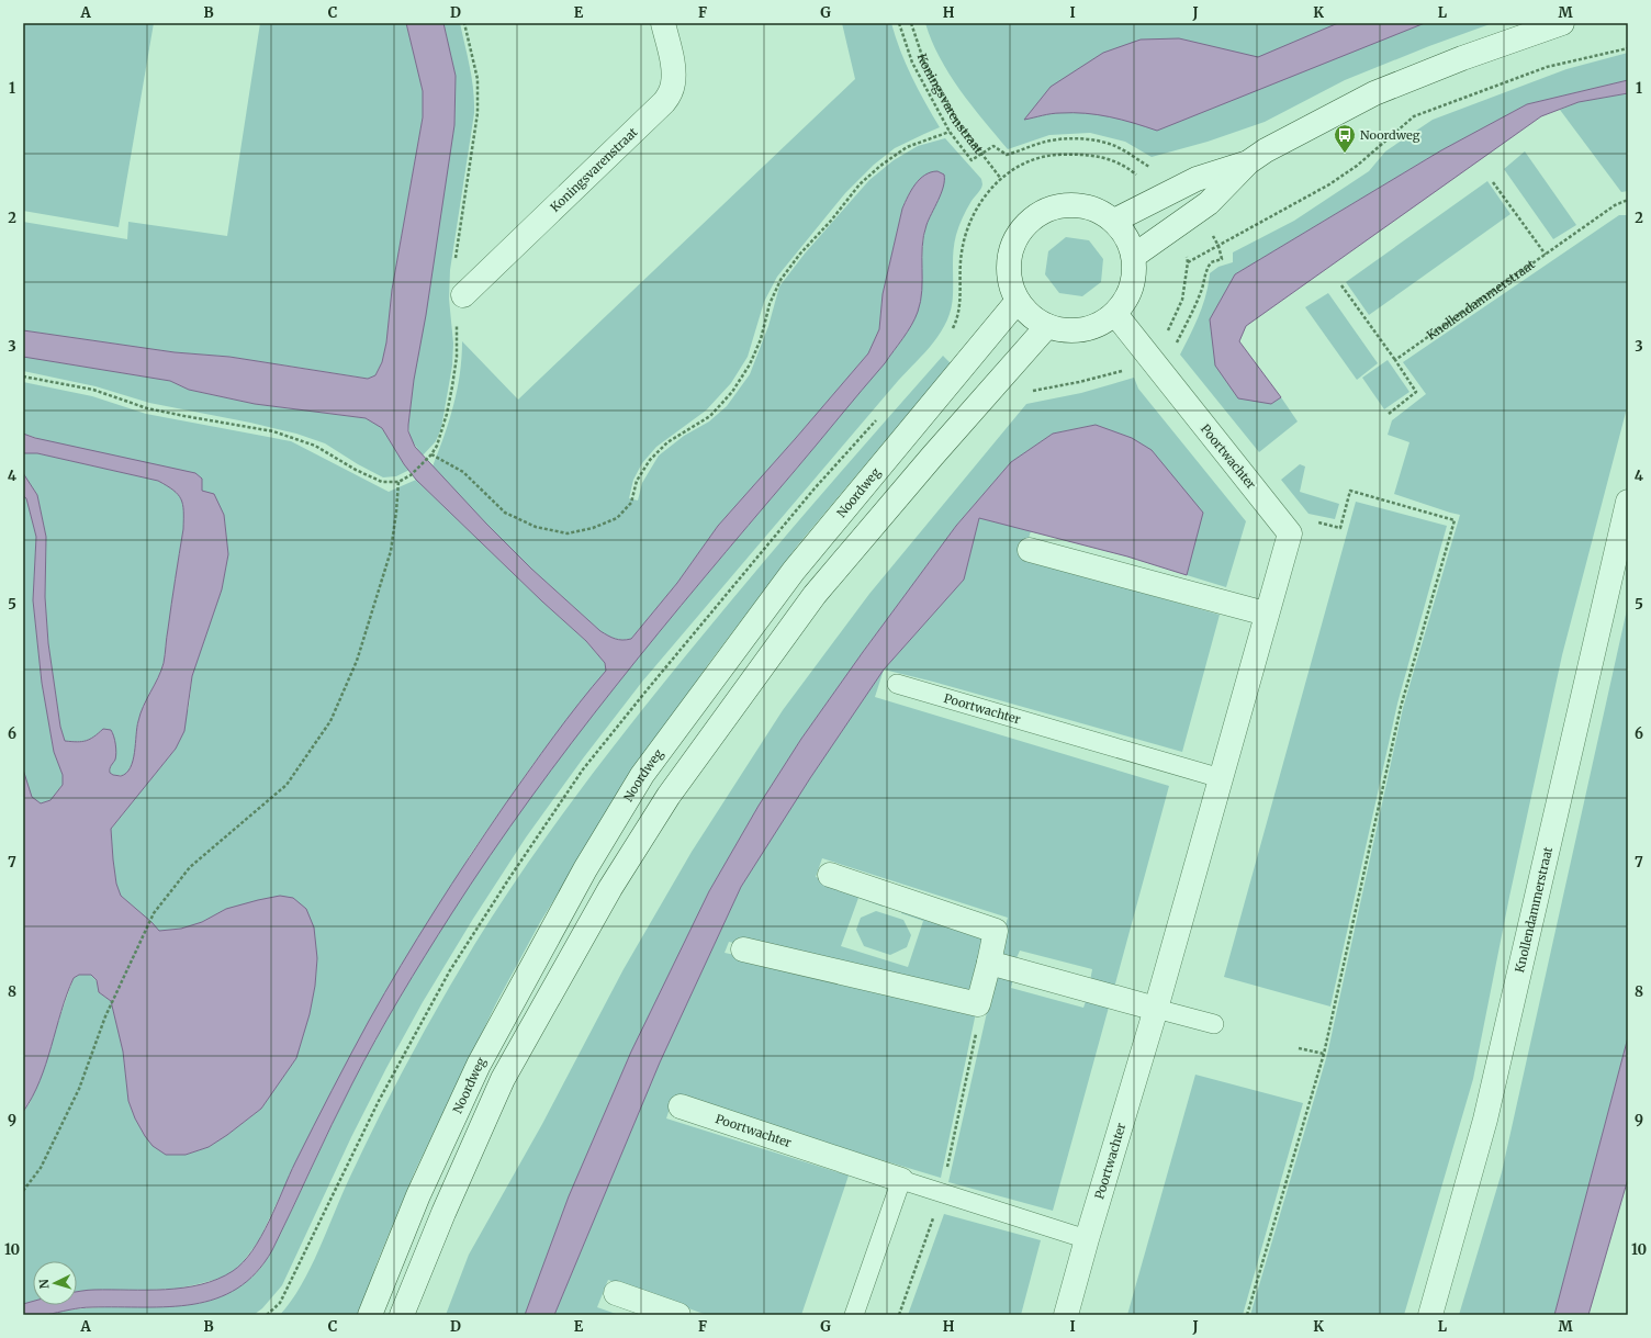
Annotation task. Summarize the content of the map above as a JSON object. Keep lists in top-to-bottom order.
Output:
{
  "streets": {
    "street": [
      "Koningsvarenstraat",
      "Knollendammerstraat",
      "Poortwachter",
      "Noordweg"
    ]
  },
  "crossings": [
    ["Poortwachter", "Noordweg"]
  ],
  "places": {
    "bus stop": ["Noordweg"]
  },
  "north": "left",
  "grid": {
    "columns": [
      "A",
      "B",
      "C",
      "D",
      "E",
      "F",
      "G",
      "H",
      "I",
      "J",
      "K",
      "L",
      "M"
    ],
    "rows": [
      "1",
      "2",
      "3",
      "4",
      "5",
      "6",
      "7",
      "8",
      "9",
      "10"
    ]
  }
}
